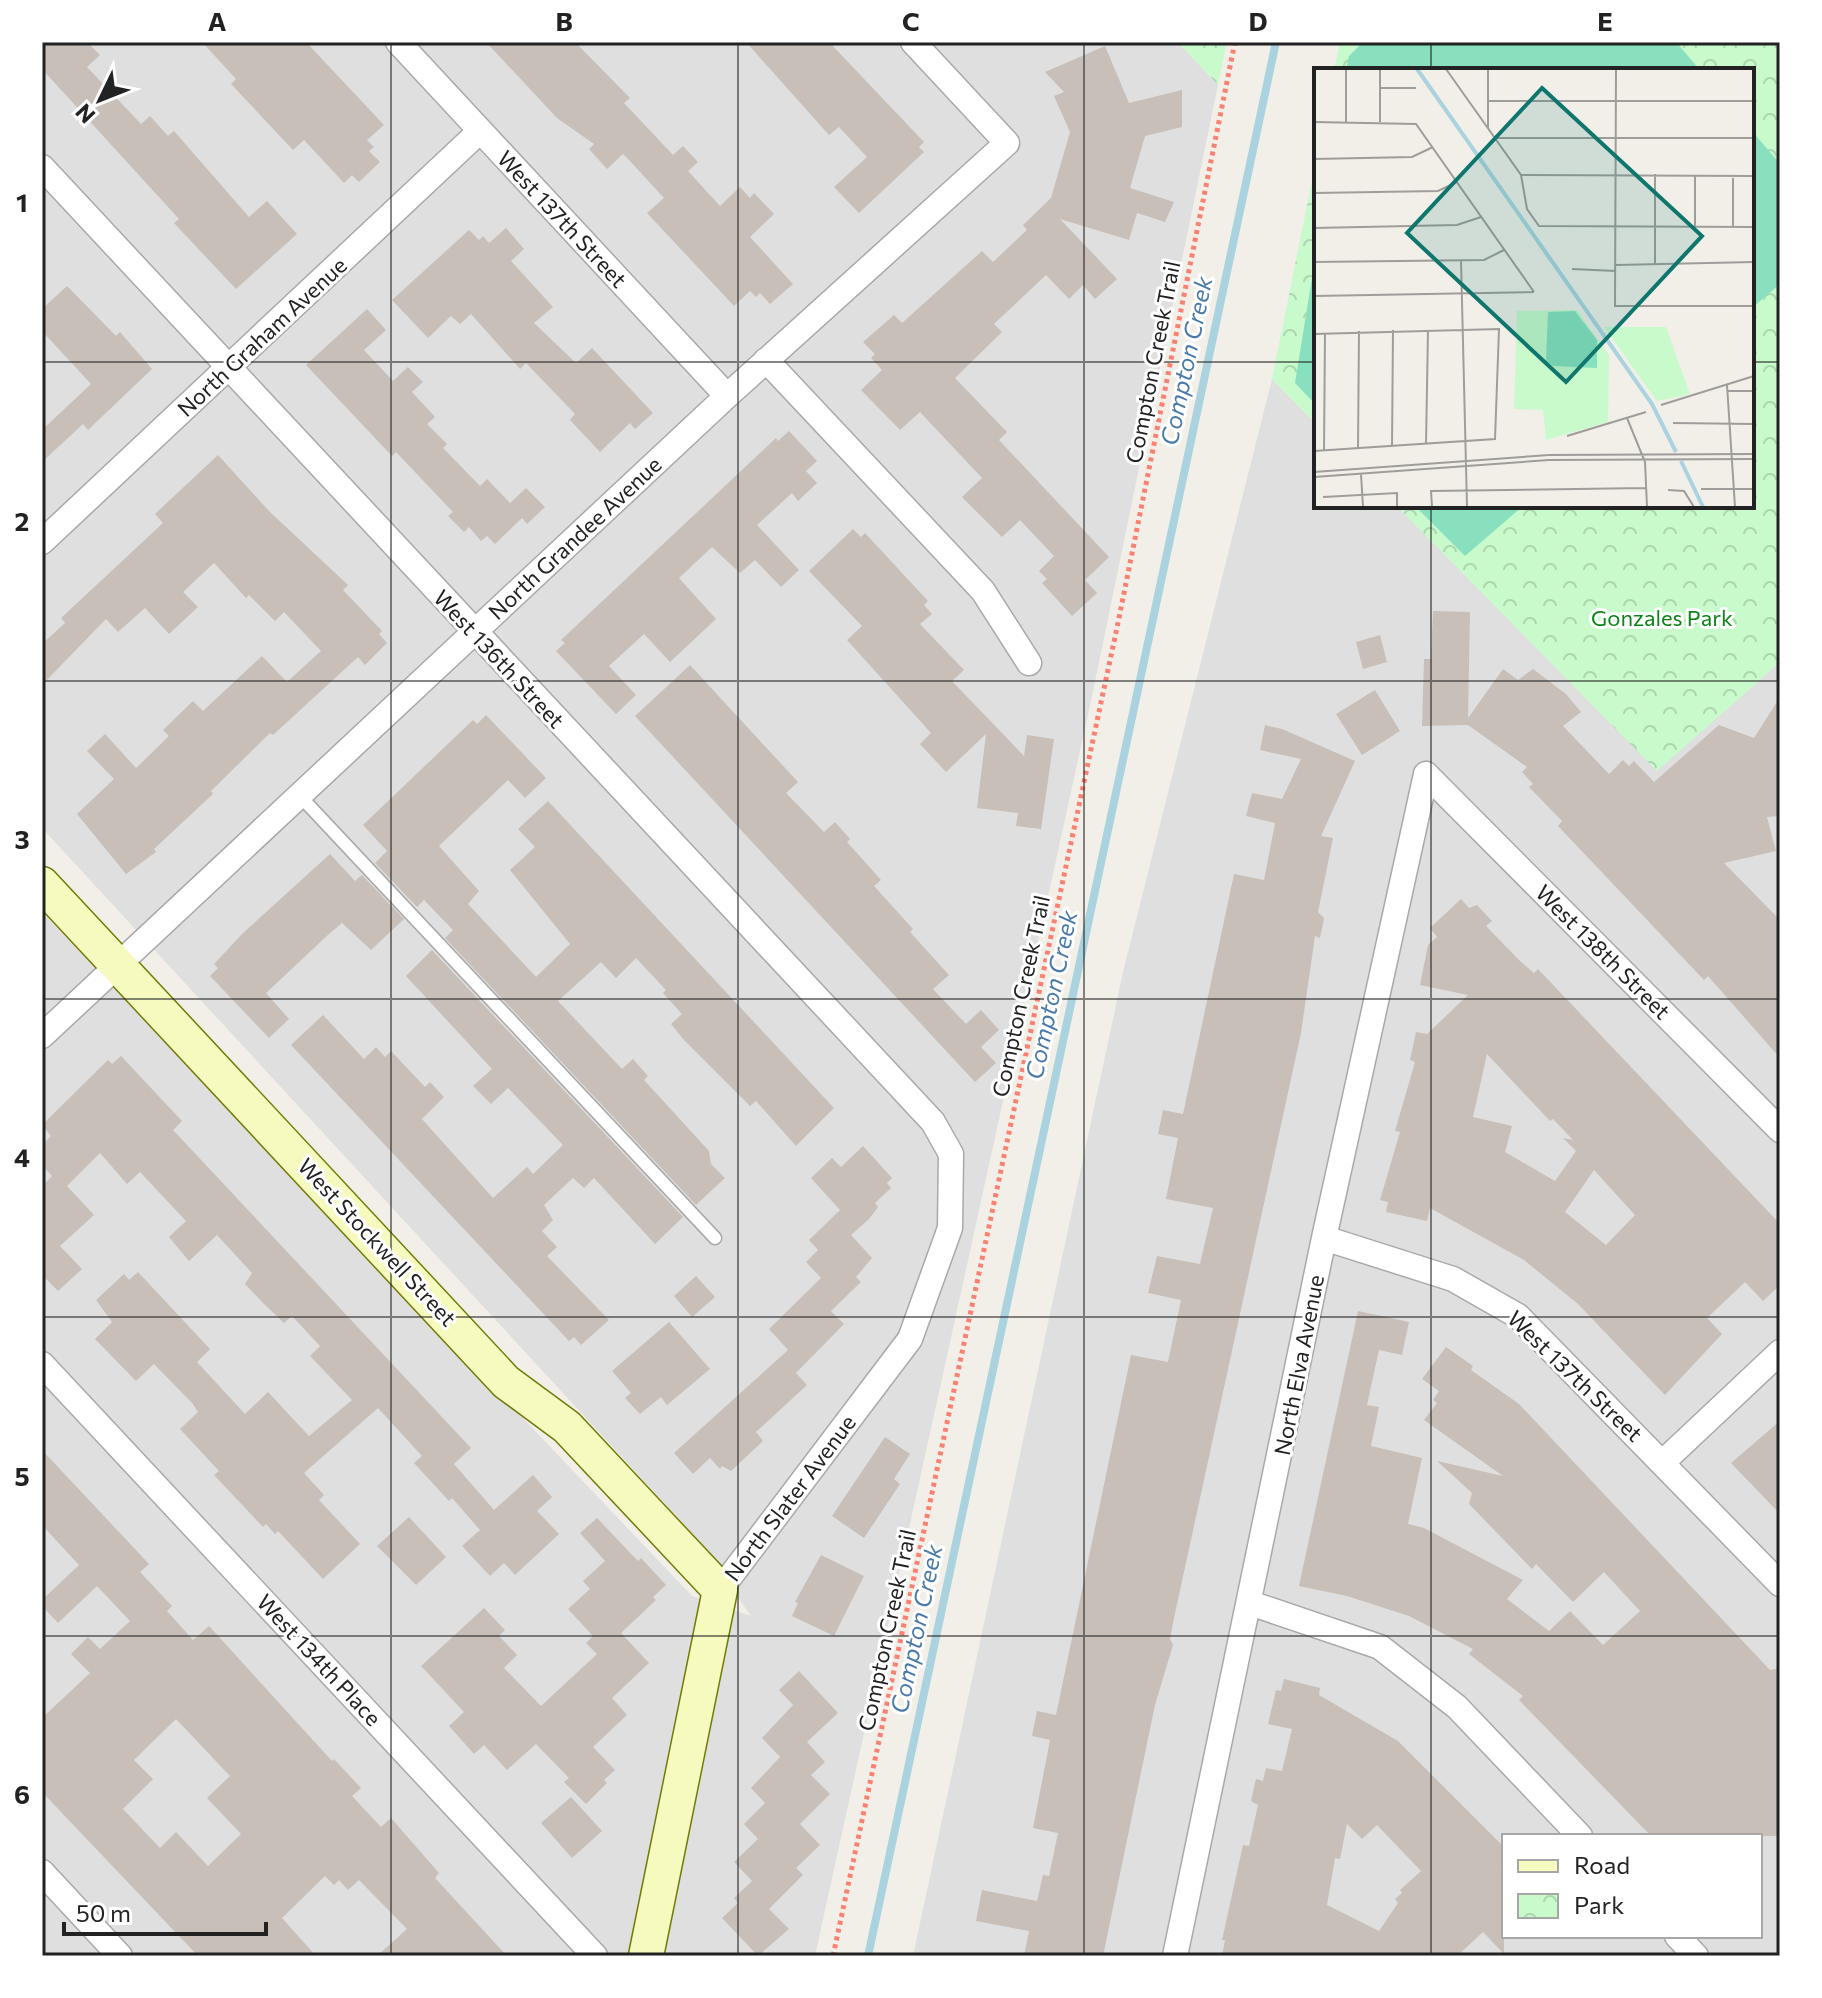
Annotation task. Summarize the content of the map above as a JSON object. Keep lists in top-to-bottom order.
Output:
{
  "streets": {
    "street": [
      "West 137th Street",
      "North Graham Avenue",
      "North Grandee Avenue",
      "West 136th Street",
      "West 138th Street",
      "West Stockwell Street",
      "North Elva Avenue",
      "North Slater Avenue",
      "West 134th Place"
    ],
    "path": ["Compton Creek Trail"]
  },
  "crossings": [
    ["West 137th Street", "North Graham Avenue"],
    ["West 137th Street", "North Grandee Avenue"],
    ["West 137th Street", "North Elva Avenue"],
    ["North Graham Avenue", "West 136th Street"],
    ["North Grandee Avenue", "West 136th Street"],
    ["North Grandee Avenue", "West Stockwell Street"],
    ["West 136th Street", "North Slater Avenue"],
    ["West 138th Street", "North Elva Avenue"],
    ["West Stockwell Street", "North Slater Avenue"]
  ],
  "water": ["Compton Creek"],
  "parks": ["Gonzales Park"],
  "legend": ["Road", "Park"],
  "scale_bar": "50 m",
  "north": "bottom left",
  "grid": {
    "columns": [
      "A",
      "B",
      "C",
      "D",
      "E"
    ],
    "rows": [
      "1",
      "2",
      "3",
      "4",
      "5",
      "6"
    ]
  }
}
